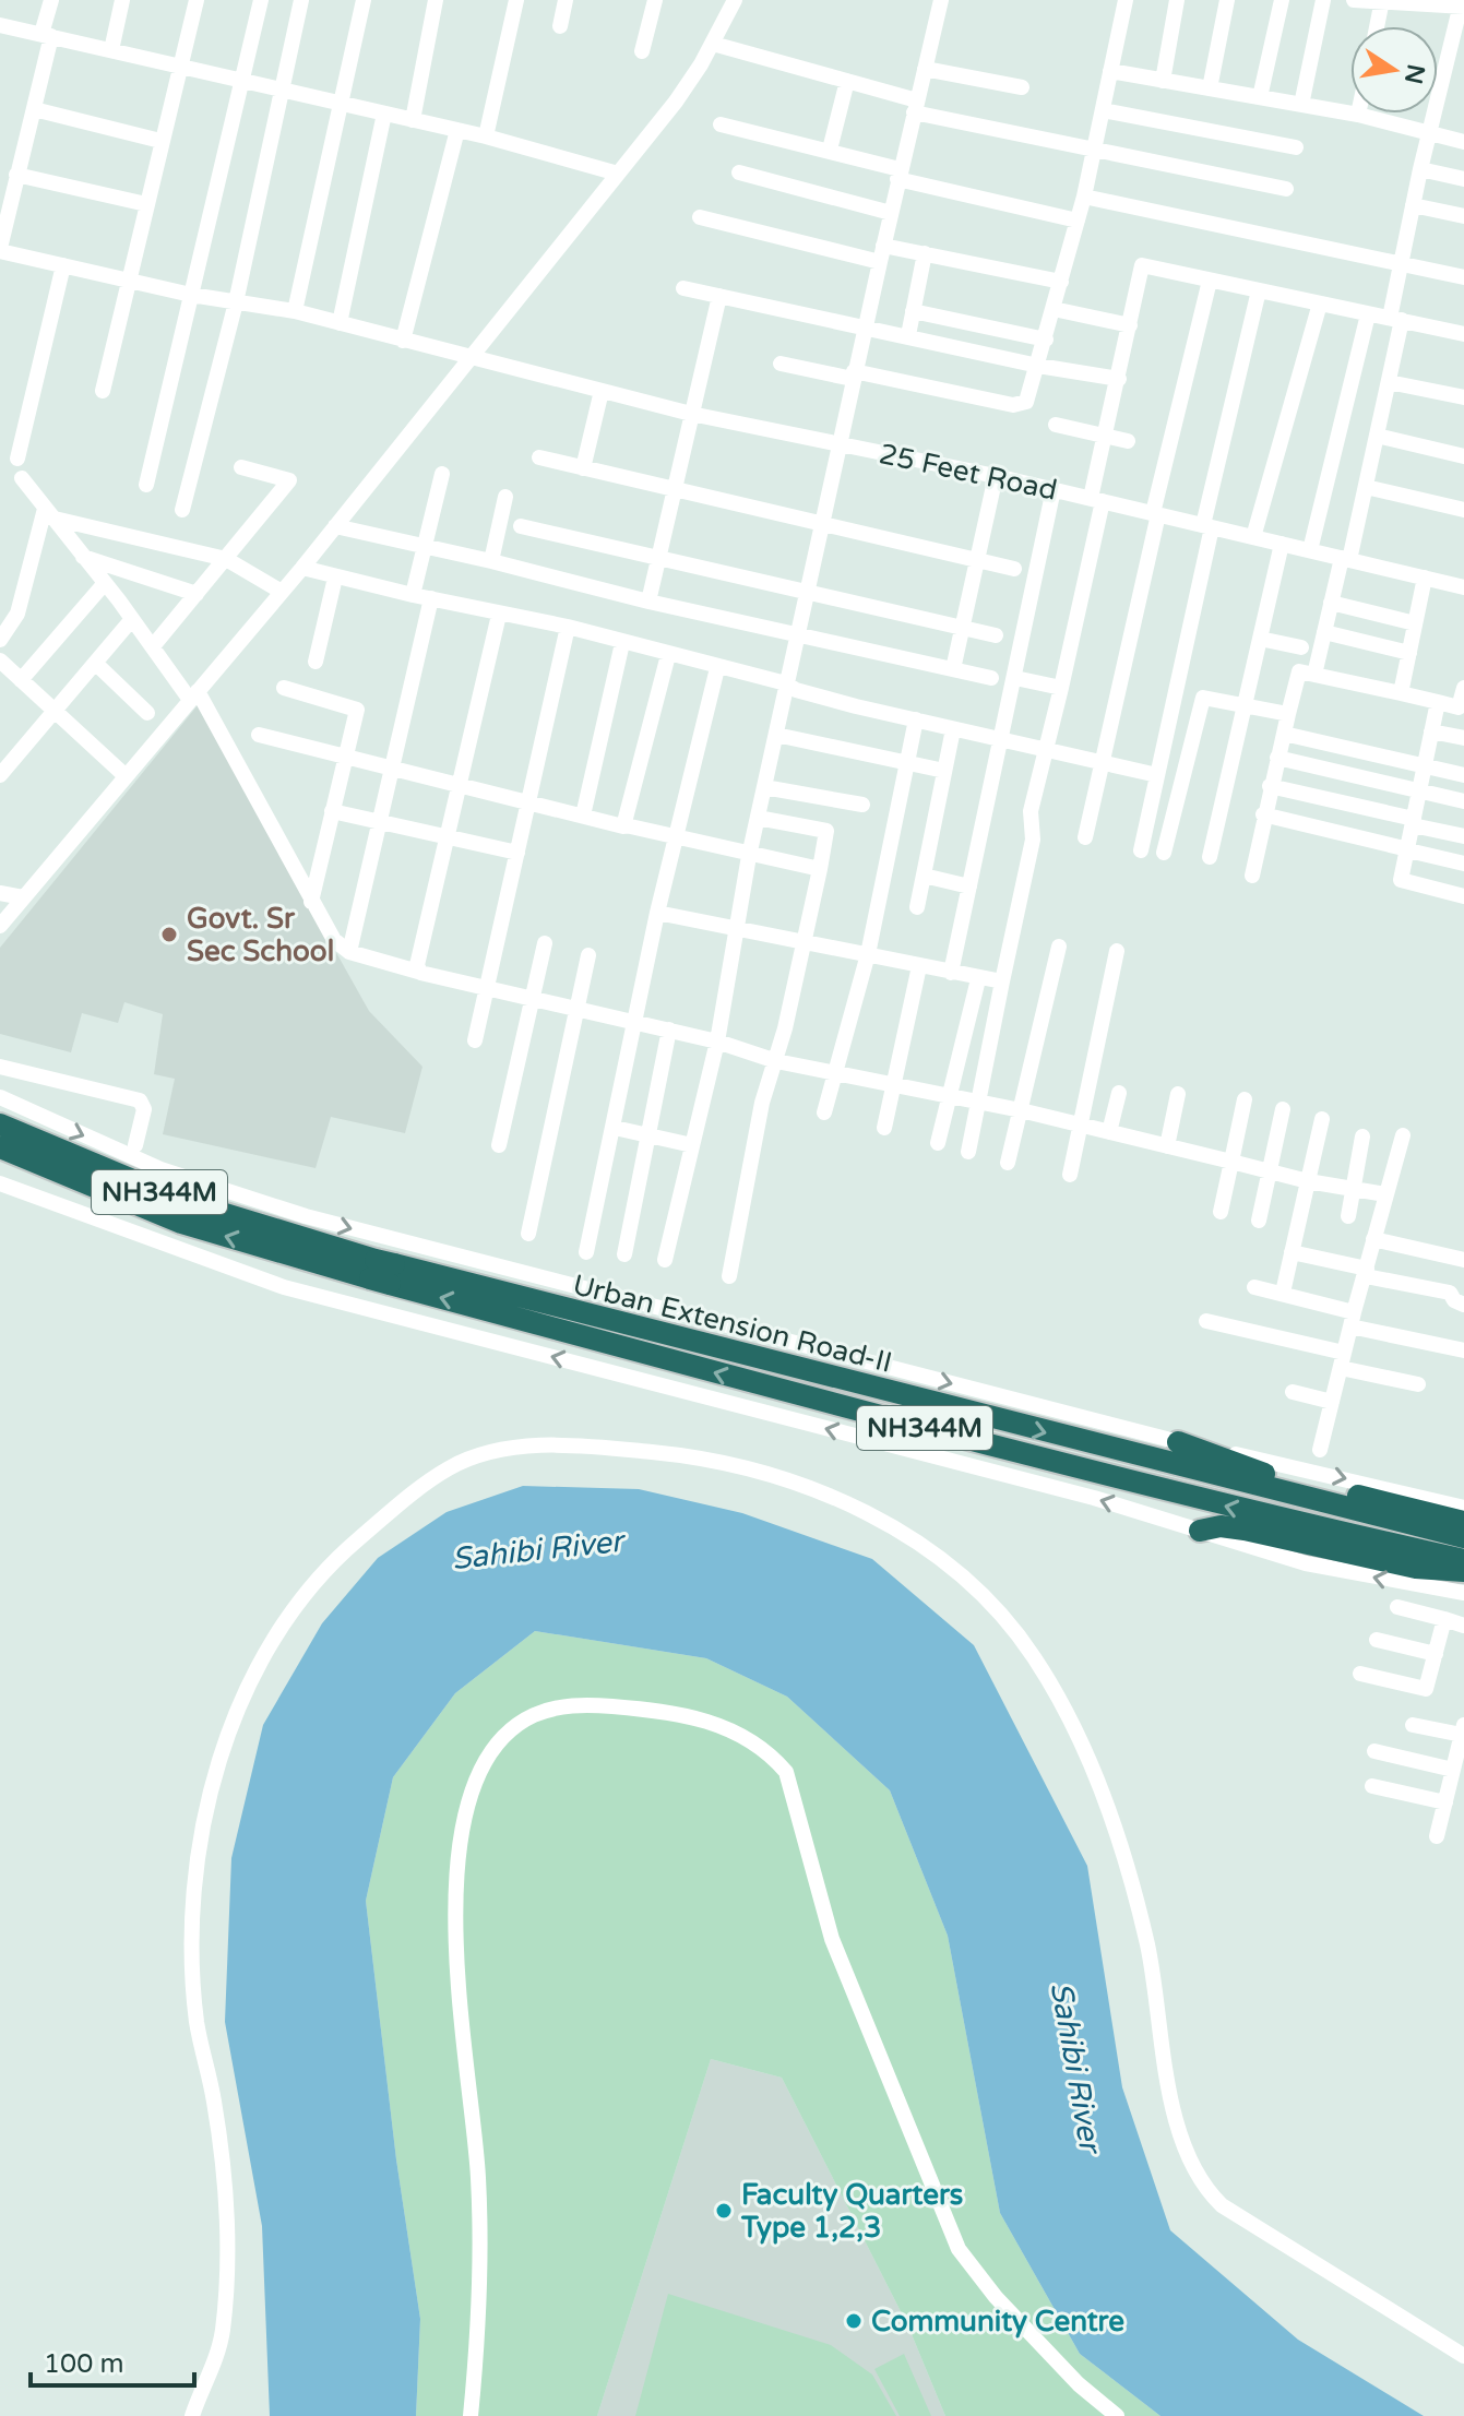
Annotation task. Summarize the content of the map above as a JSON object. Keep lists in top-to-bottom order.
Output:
{
  "streets": {
    "highway": ["NH344M", "Urban Extension Road-II"],
    "street": ["25 Feet Road"]
  },
  "water": ["Sahibi River"],
  "places": ["Govt. Sr Sec School", "Faculty Quarters Type 1,2,3", "Community Centre"],
  "scale_bar": "100 m",
  "north": "right"
}
